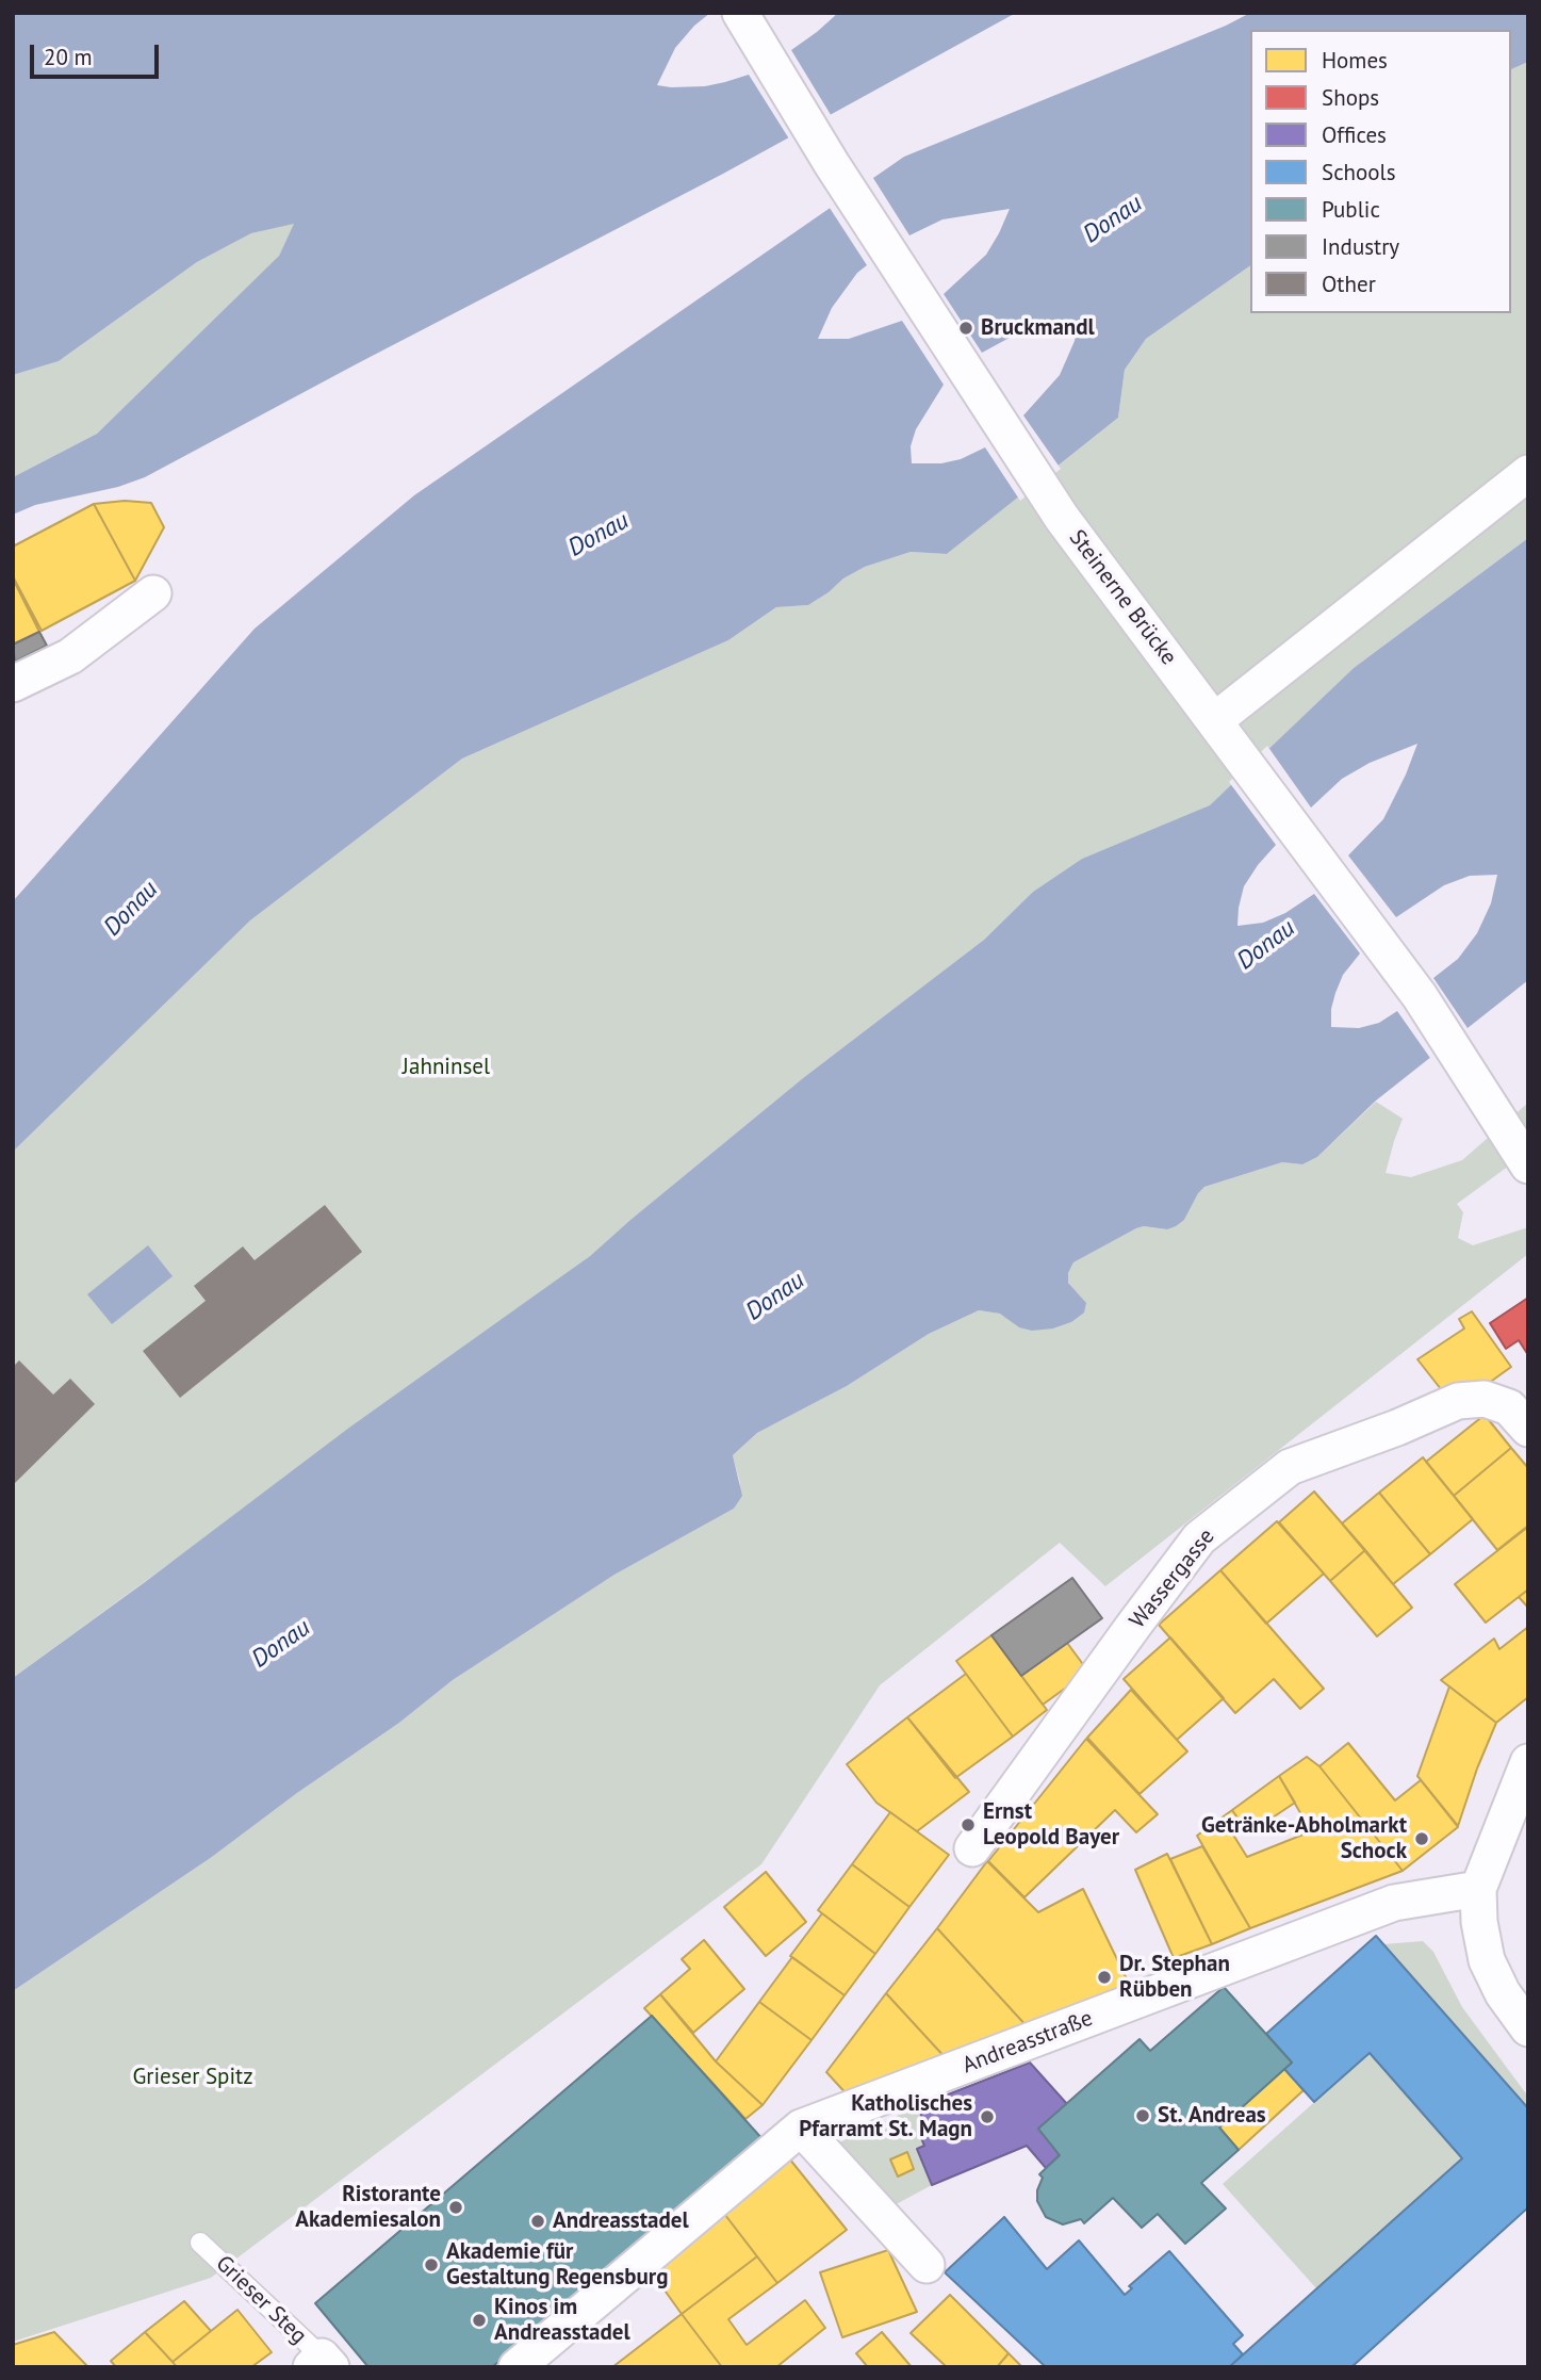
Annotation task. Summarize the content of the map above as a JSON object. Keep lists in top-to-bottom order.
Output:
{
  "streets": {
    "street": ["Steinerne Brücke", "Wassergasse", "Andreasstraße"],
    "lane": ["Grieser Steg"]
  },
  "water": ["Donau"],
  "parks": ["Jahninsel", "Grieser Spitz"],
  "places": [
    "Bruckmandl",
    "Ernst Leopold Bayer",
    "Getränke-Abholmarkt Schock",
    "Dr. Stephan Rübben",
    "St. Andreas",
    "Katholisches Pfarramt St. Magn",
    "Ristorante Akademiesalon",
    "Andreasstadel",
    "Akademie für Gestaltung Regensburg",
    "Kinos im Andreasstadel"
  ],
  "legend": [
    "Homes",
    "Shops",
    "Offices",
    "Schools",
    "Public",
    "Industry",
    "Other"
  ],
  "scale_bar": "20 m"
}
